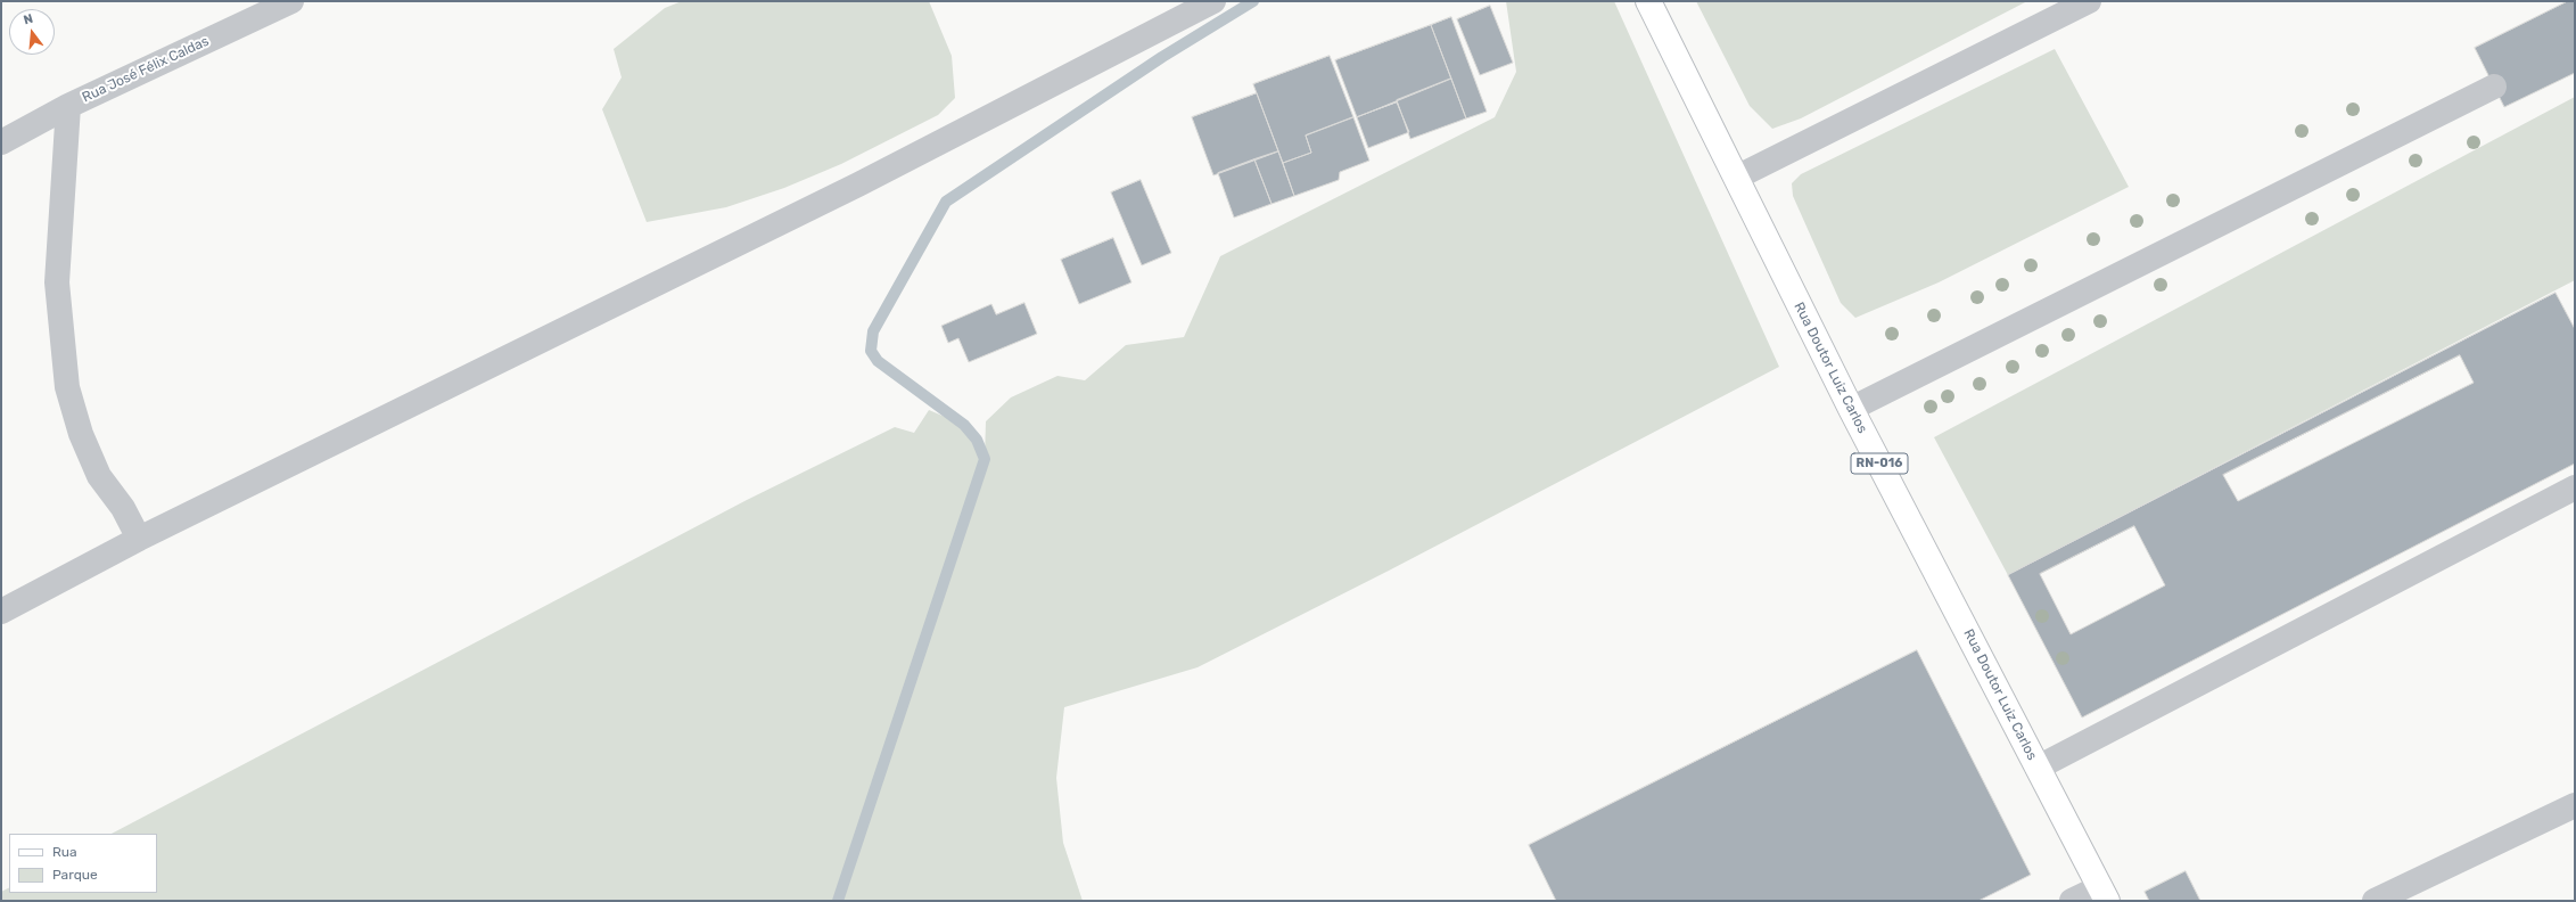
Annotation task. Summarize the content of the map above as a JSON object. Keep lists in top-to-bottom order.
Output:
{
  "streets": {
    "main road": ["Rua Doutor Luiz Carlos", "RN-016"],
    "street": ["Rua José Félix Caldas"]
  },
  "legend": ["Rua", "Parque"],
  "north": "top"
}
